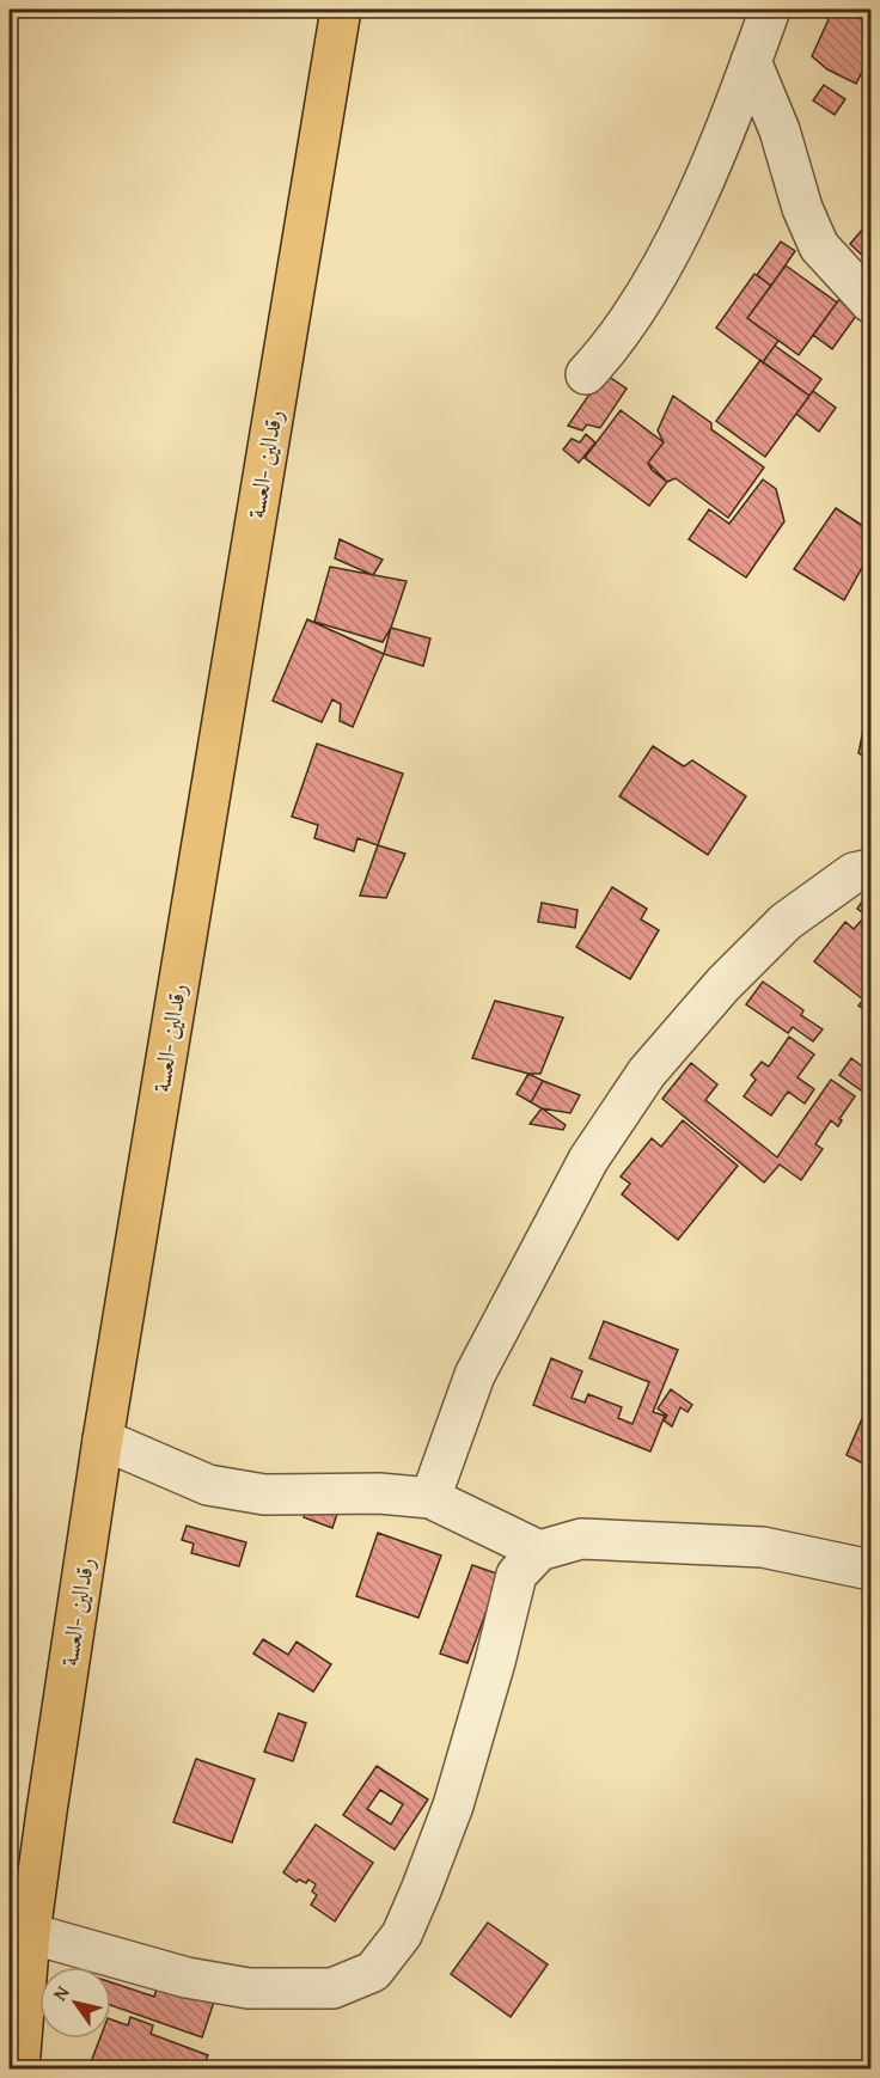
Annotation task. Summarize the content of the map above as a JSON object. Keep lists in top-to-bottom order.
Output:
{
  "streets": {
    "main road": ["رقدالين -العسة"]
  },
  "north": "top left"
}
